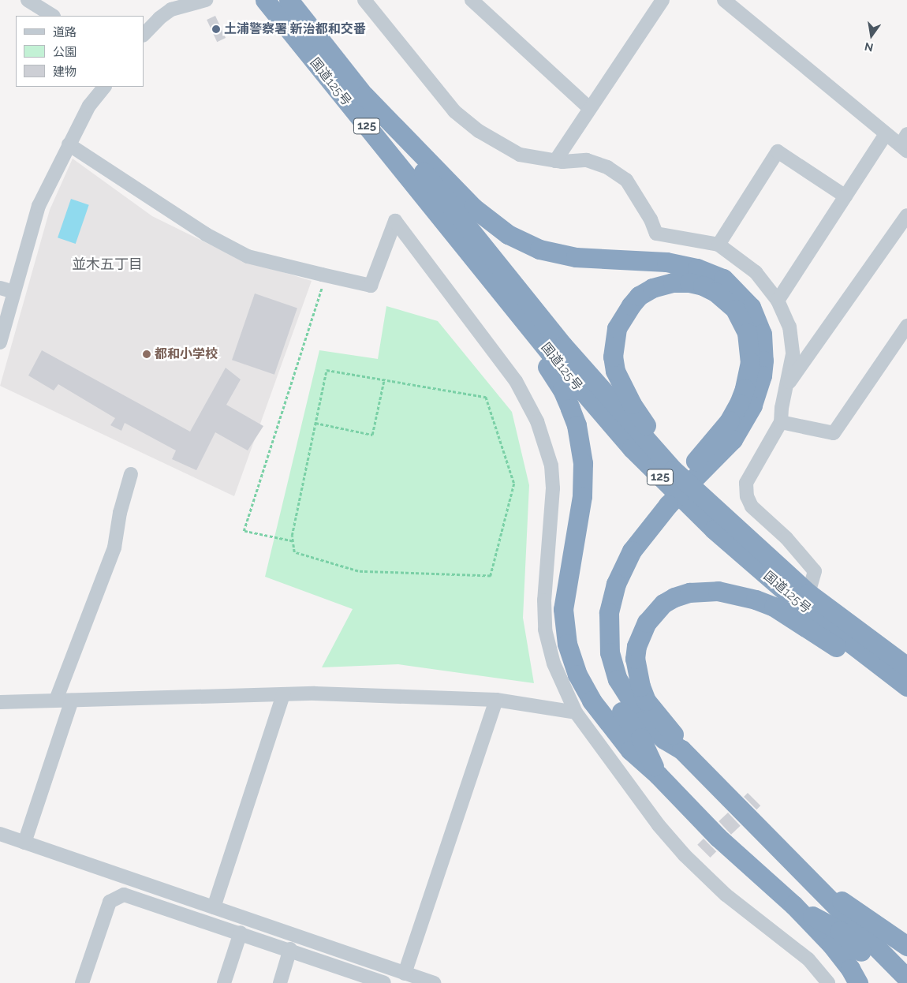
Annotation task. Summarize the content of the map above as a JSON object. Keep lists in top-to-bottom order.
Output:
{
  "streets": {
    "highway": ["国道125号", "125"]
  },
  "districts": ["並木五丁目"],
  "places": ["土浦警察署 新治都和交番", "都和小学校"],
  "legend": ["道路", "公園", "建物"],
  "north": "bottom"
}
